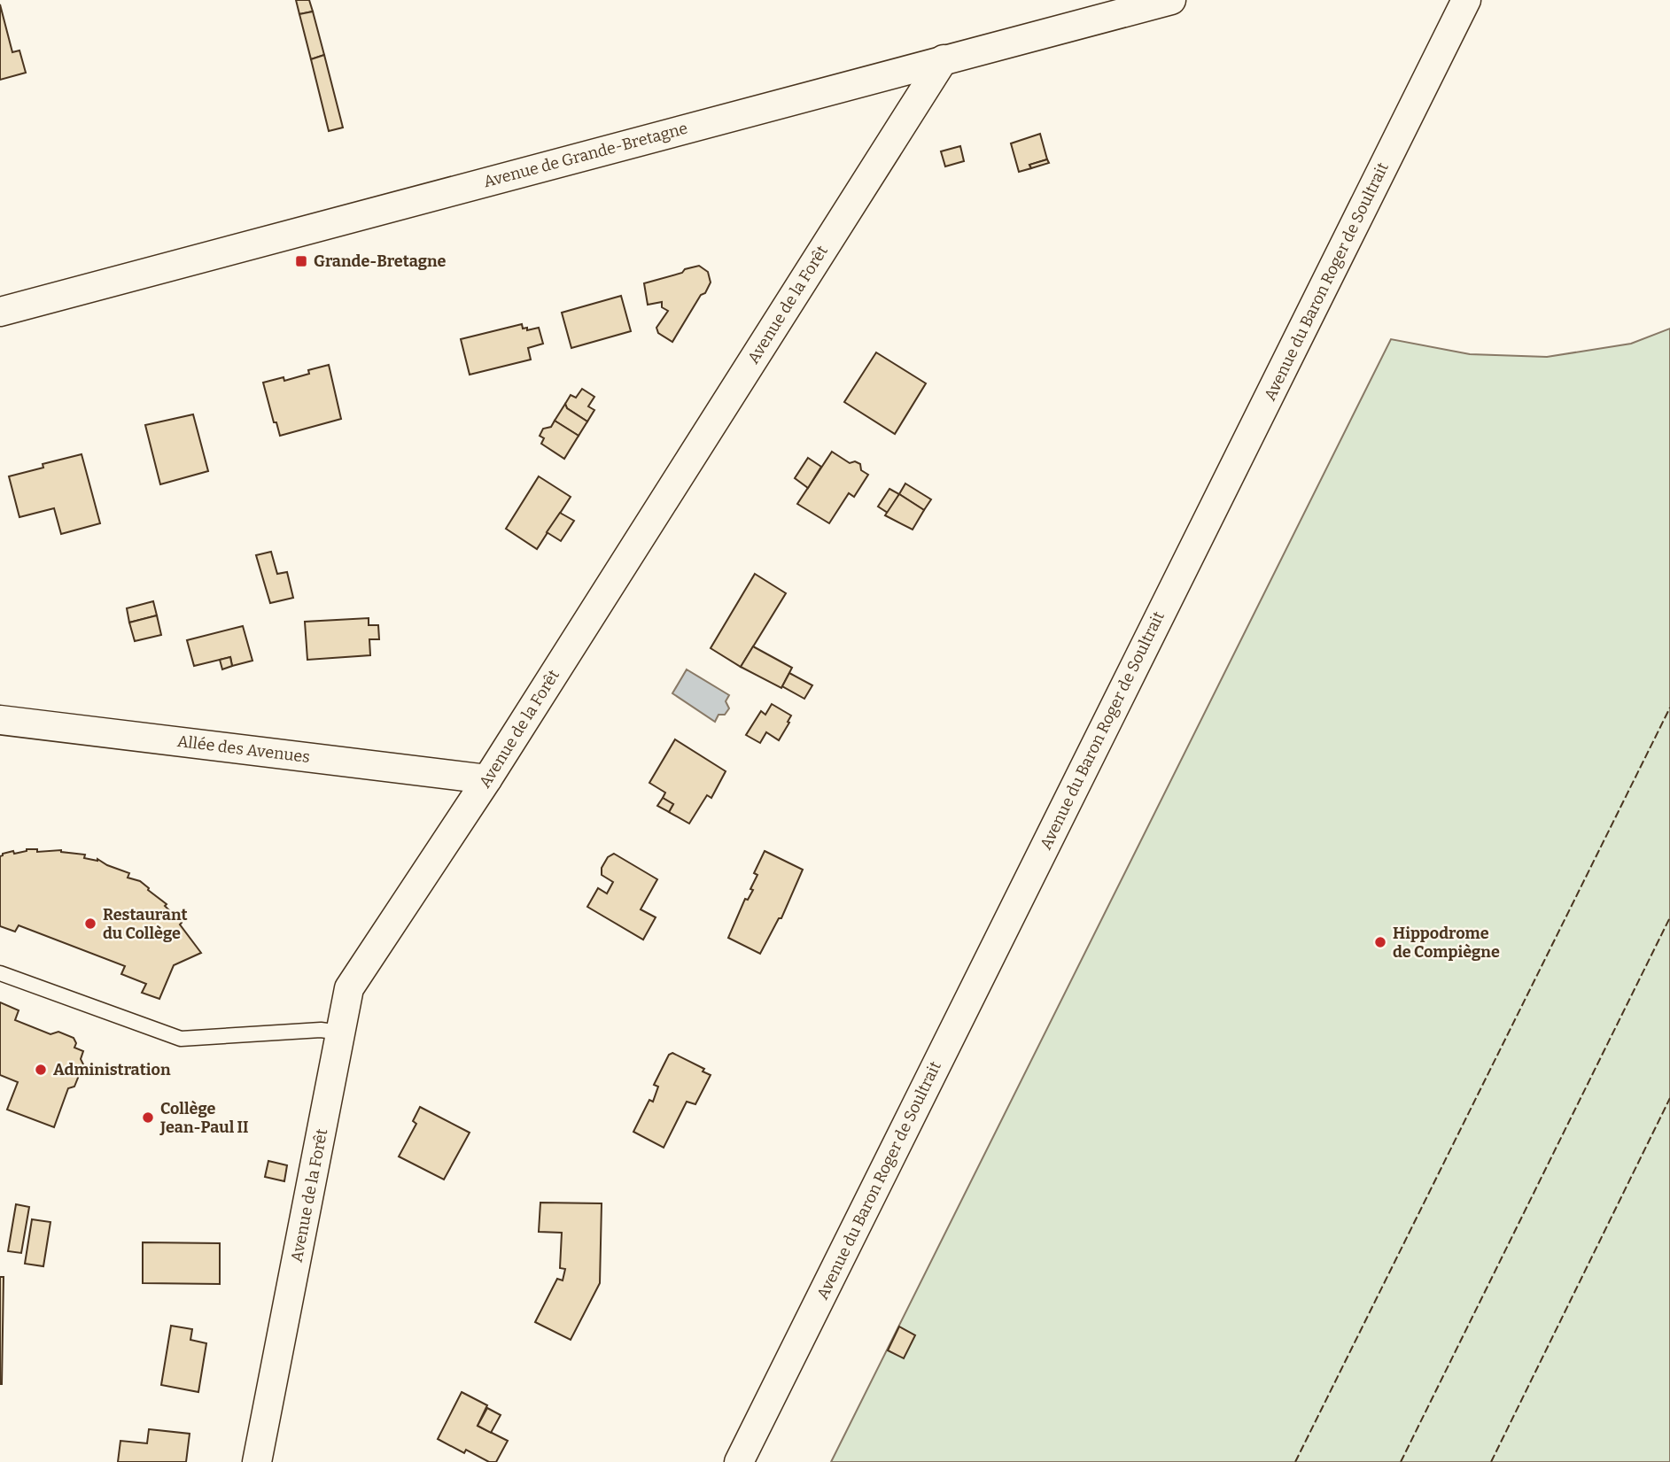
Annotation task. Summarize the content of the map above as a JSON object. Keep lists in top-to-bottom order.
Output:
{
  "streets": {
    "street": [
      "Avenue de Grande-Bretagne",
      "Avenue du Baron Roger de Soultrait",
      "Avenue de la Forêt",
      "Allée des Avenues"
    ]
  },
  "crossings": [
    ["Avenue de Grande-Bretagne", "Avenue de la Forêt"],
    ["Avenue de la Forêt", "Allée des Avenues"]
  ],
  "places": {
    "transit": ["Grande-Bretagne"],
    "other": [
      "Restaurant du Collège",
      "Hippodrome de Compiègne",
      "Administration",
      "Collège Jean-Paul II"
    ]
  }
}
